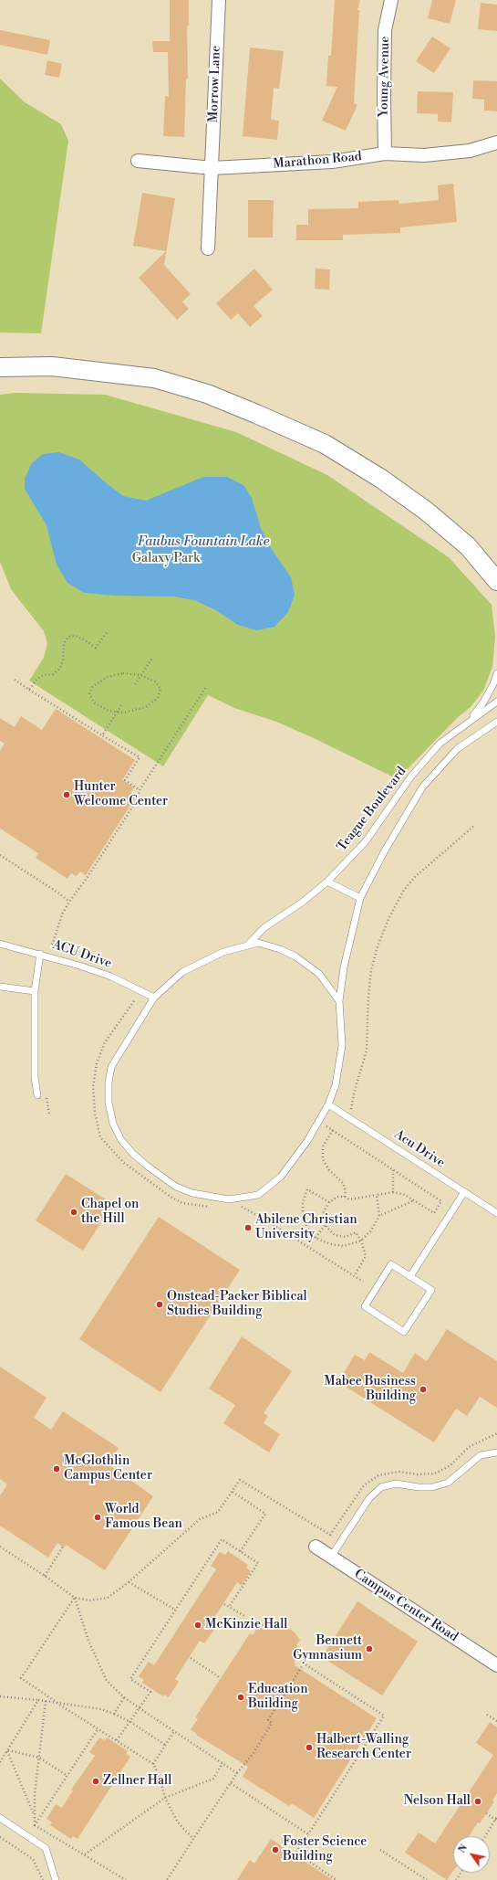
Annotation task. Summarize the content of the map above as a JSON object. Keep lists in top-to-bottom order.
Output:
{
  "streets": {
    "street": [
      "Young Avenue",
      "Morrow Lane",
      "Marathon Road",
      "Campus Center Road"
    ],
    "lane": ["Teague Boulevard", "ACU Drive", "Acu Drive"]
  },
  "crossings": [
    ["Young Avenue", "Marathon Road"],
    ["Morrow Lane", "Marathon Road"],
    ["Teague Boulevard", "ACU Drive"],
    ["Teague Boulevard", "Acu Drive"]
  ],
  "water": ["Faubus Fountain Lake"],
  "parks": ["Galaxy Park"],
  "places": [
    "Hunter Welcome Center",
    "Chapel on the Hill",
    "Abilene Christian University",
    "Onstead-Packer Biblical Studies Building",
    "Mabee Business Building",
    "McGlothlin Campus Center",
    "World Famous Bean",
    "McKinzie Hall",
    "Bennett Gymnasium",
    "Education Building",
    "Halbert-Walling Research Center",
    "Zellner Hall",
    "Nelson Hall",
    "Foster Science Building"
  ],
  "north": "top left"
}
